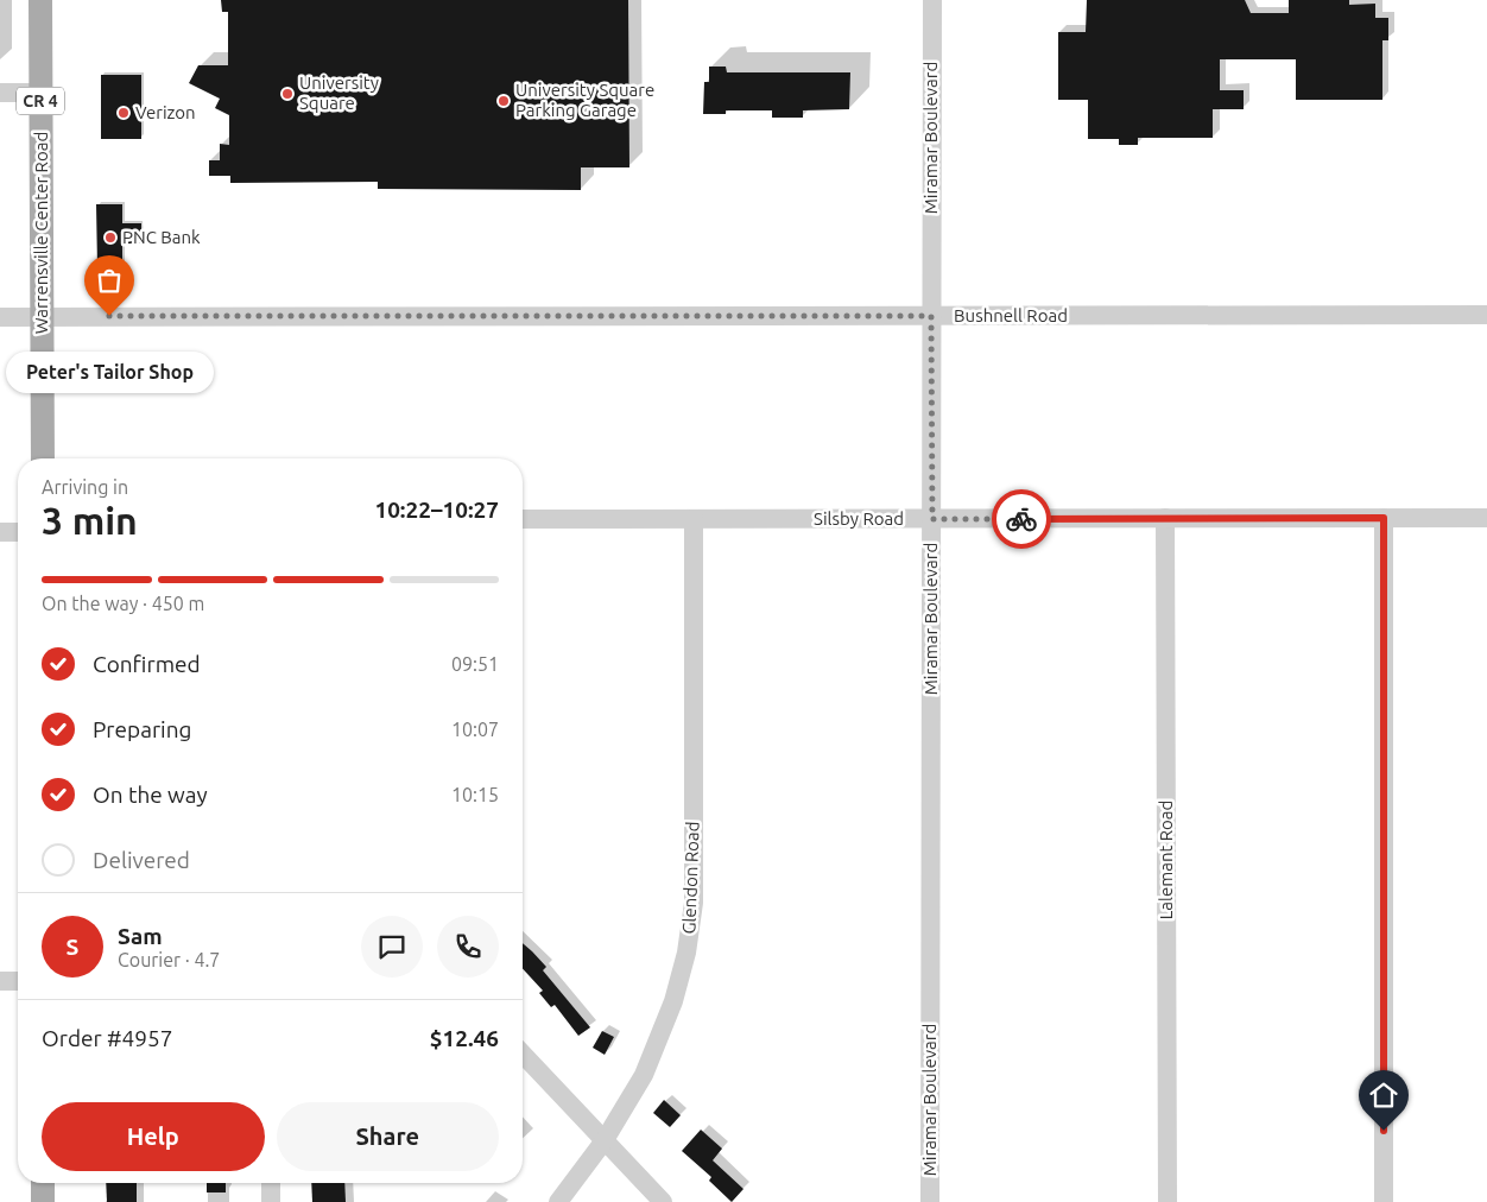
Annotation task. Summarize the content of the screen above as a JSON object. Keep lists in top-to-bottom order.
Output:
{
  "streets": {
    "main road": ["CR 4", "Warrensville Center Road"],
    "street": [
      "Miramar Boulevard",
      "Bushnell Road",
      "Silsby Road",
      "Lalemant Road",
      "Glendon Road"
    ]
  },
  "crossings": [
    ["Miramar Boulevard", "Bushnell Road"],
    ["Miramar Boulevard", "Silsby Road"],
    ["Warrensville Center Road", "Bushnell Road"],
    ["Silsby Road", "Lalemant Road"],
    ["Silsby Road", "Glendon Road"]
  ],
  "places": [
    "University Square",
    "University Square Parking Garage",
    "Verizon",
    "PNC Bank",
    "Peter's Tailor Shop"
  ],
  "page": {
    "bubble": "Peter's Tailor Shop",
    "heading": ["3 min", "Arriving in", "10:22–10:27"],
    "panel": [
      "Sam",
      "Courier · 4.7",
      "Order #4957",
      "$12.46"
    ],
    "bar": "On the way · 450 m",
    "list": [
      ["Confirmed", "09:51"],
      ["Preparing", "10:07"],
      ["On the way", "10:15"],
      "Delivered"
    ],
    "round": "S",
    "buttons": ["Help", "Share"]
  }
}
